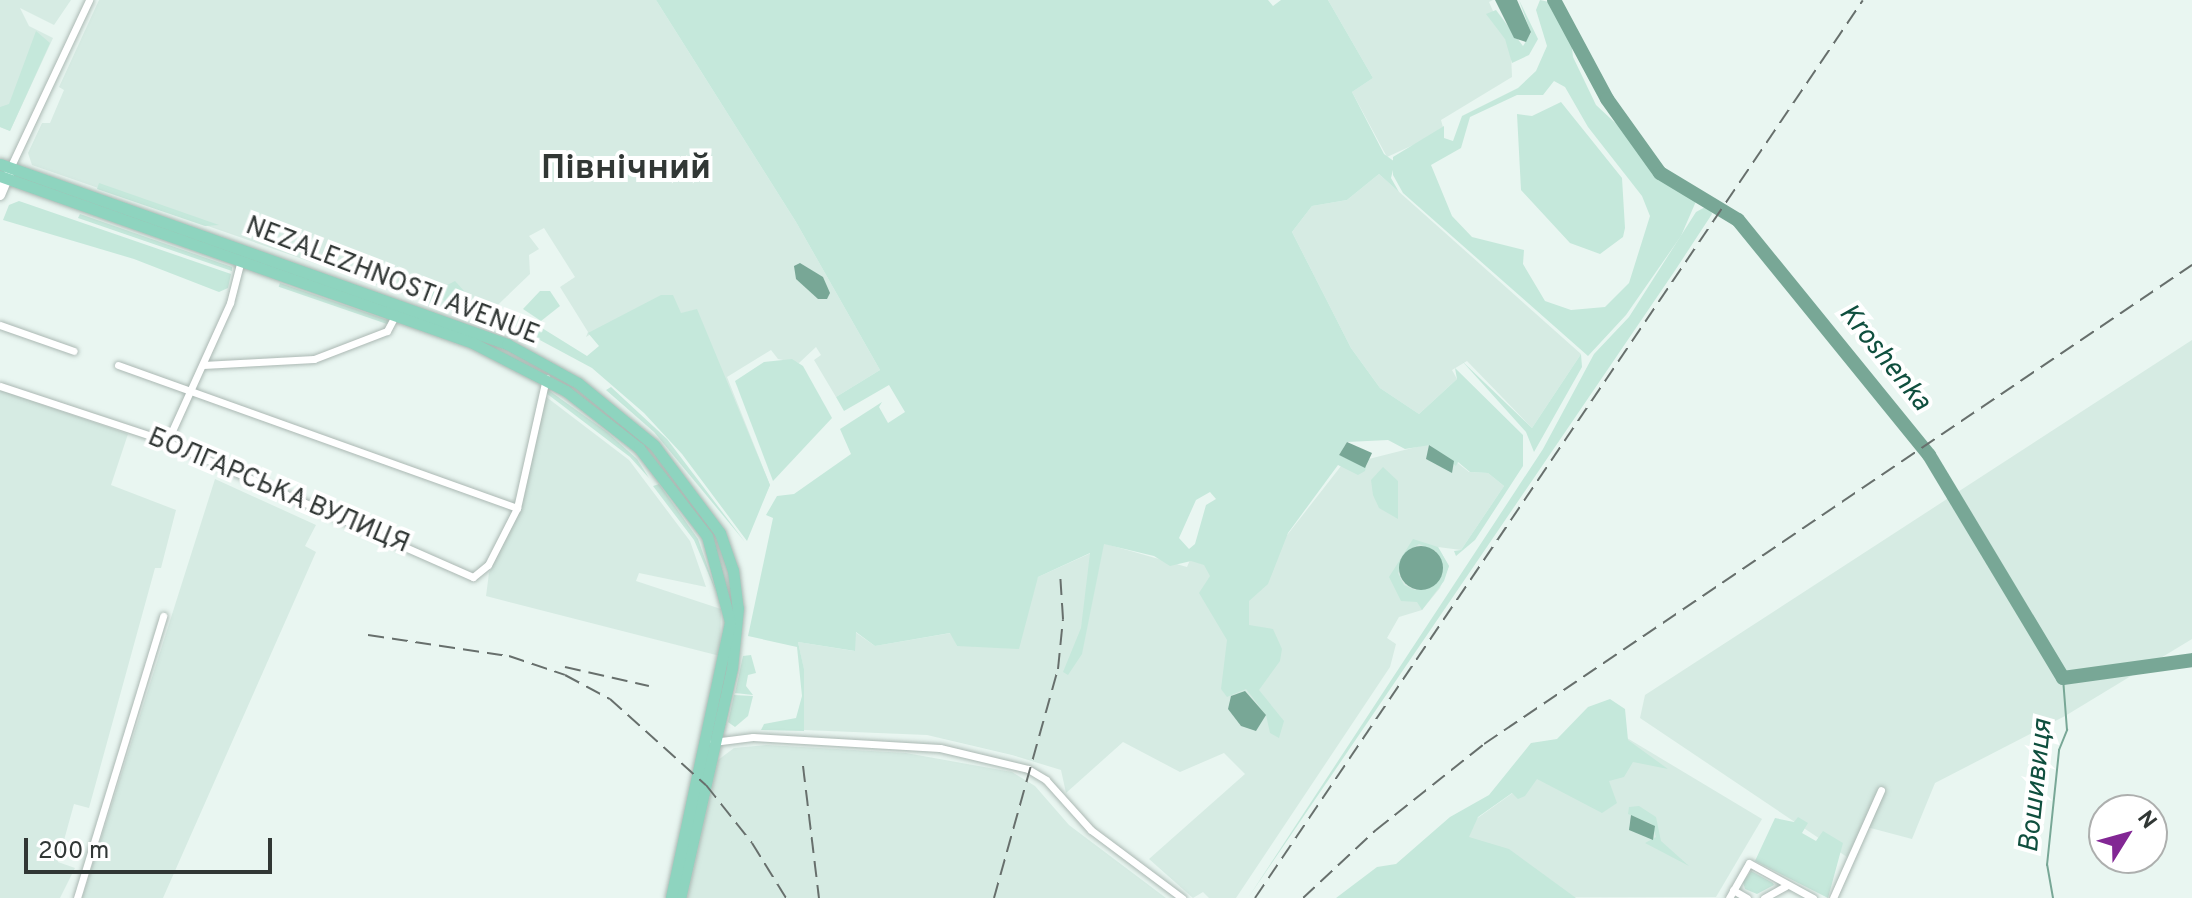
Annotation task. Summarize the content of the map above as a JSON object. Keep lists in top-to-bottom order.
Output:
{
  "streets": {
    "main road": ["NEZALEZHNOSTI AVENUE"],
    "street": ["БОЛГАРСЬКА ВУЛИЦЯ"]
  },
  "districts": ["Північний"],
  "water": ["Kroshenka", "Вошивиця"],
  "scale_bar": "200 m",
  "north": "top right"
}
